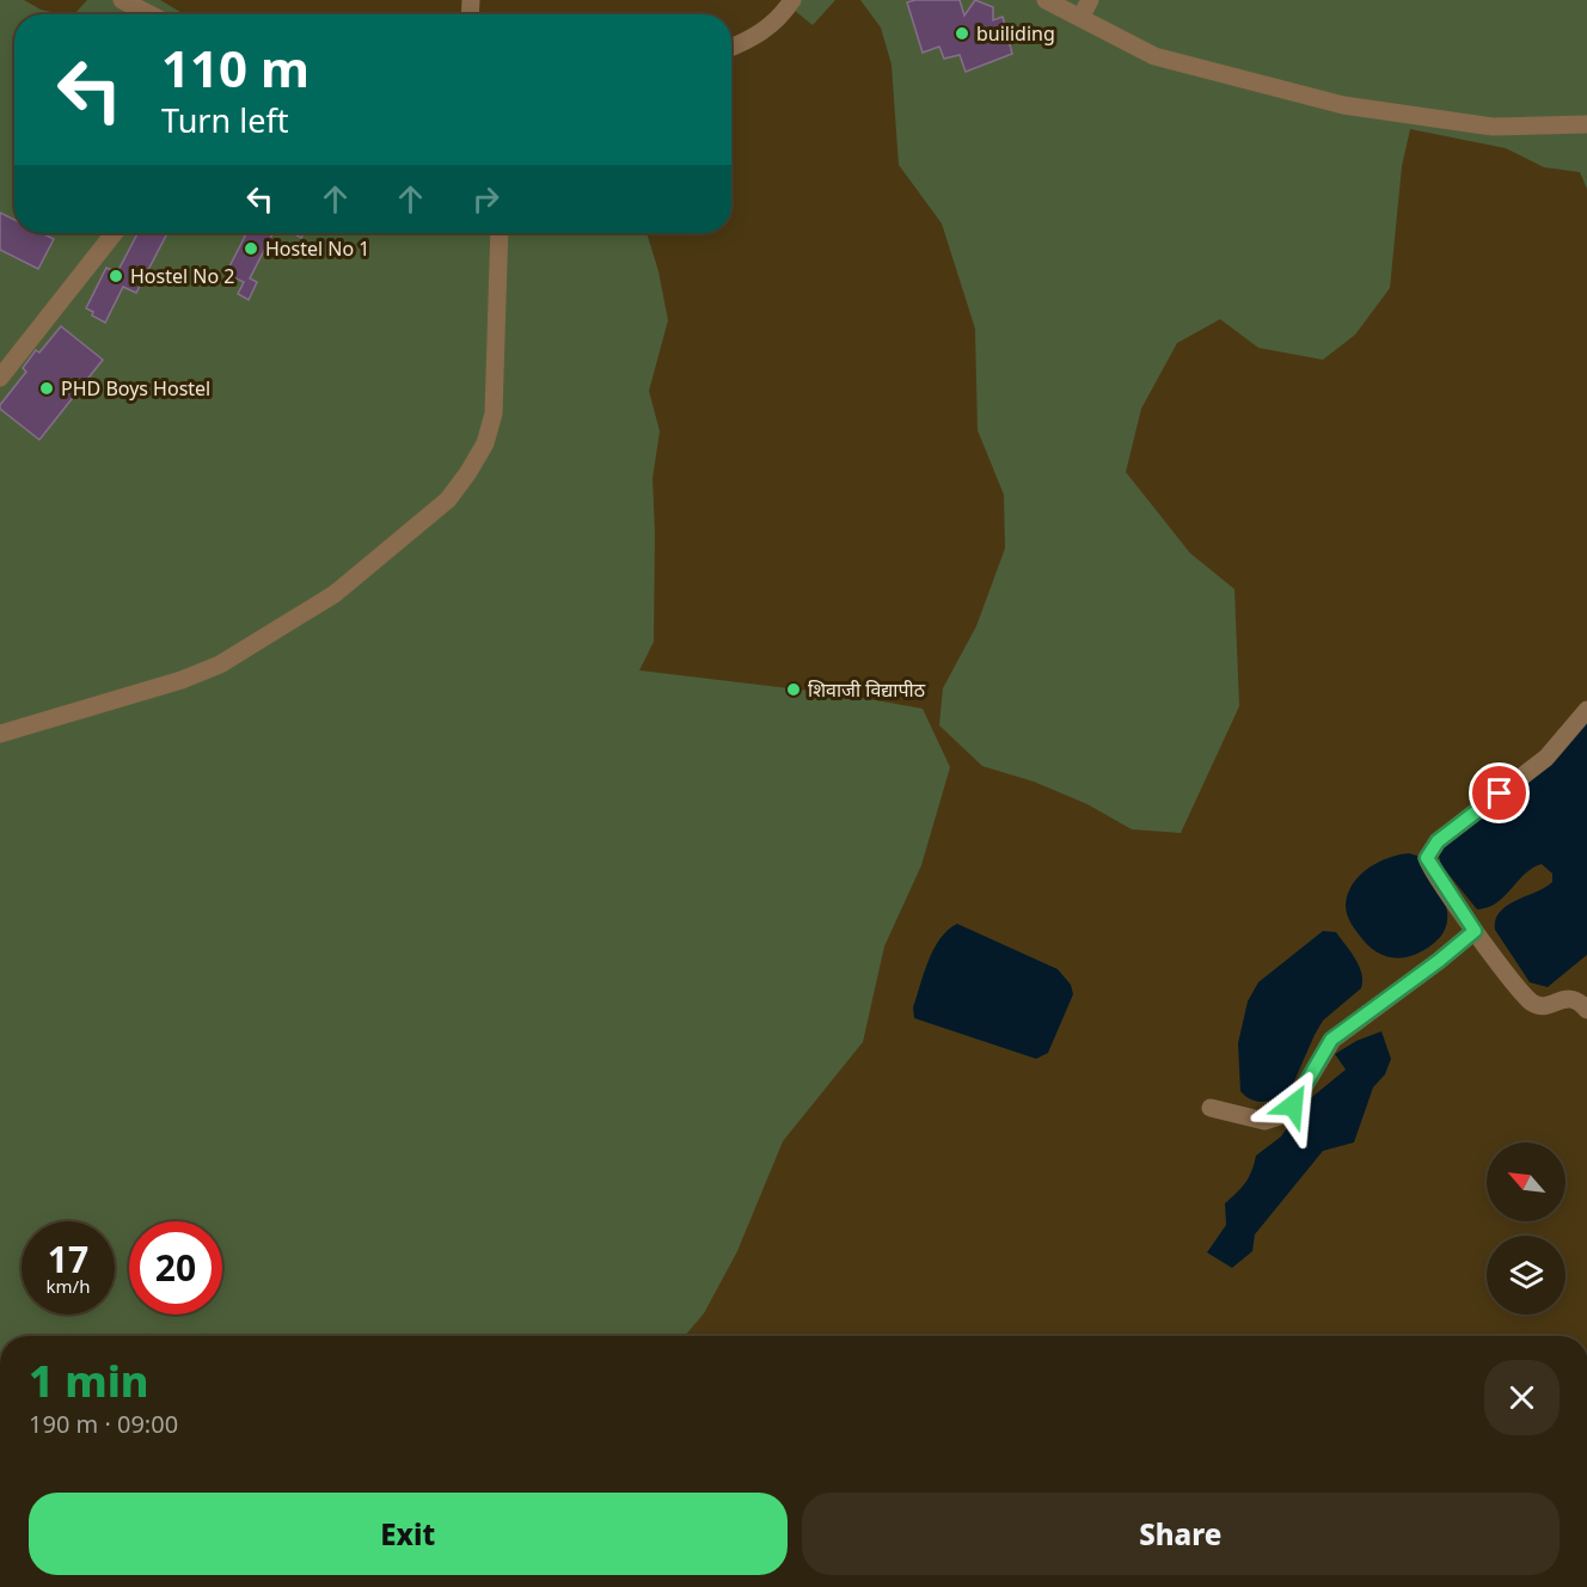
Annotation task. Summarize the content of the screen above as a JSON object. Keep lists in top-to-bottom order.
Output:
{
  "places": [
    "builiding",
    "Hostel No 1",
    "Hostel No 2",
    "PHD Boys Hostel",
    "शिवाजी विद्यापीठ"
  ],
  "north": "top left",
  "page": {
    "turn": ["110 m", "Turn left"],
    "speed": "17 km/h",
    "limit": "20",
    "heading": ["1 min", "190 m · 09:00"],
    "buttons": ["Exit", "Share"]
  }
}
